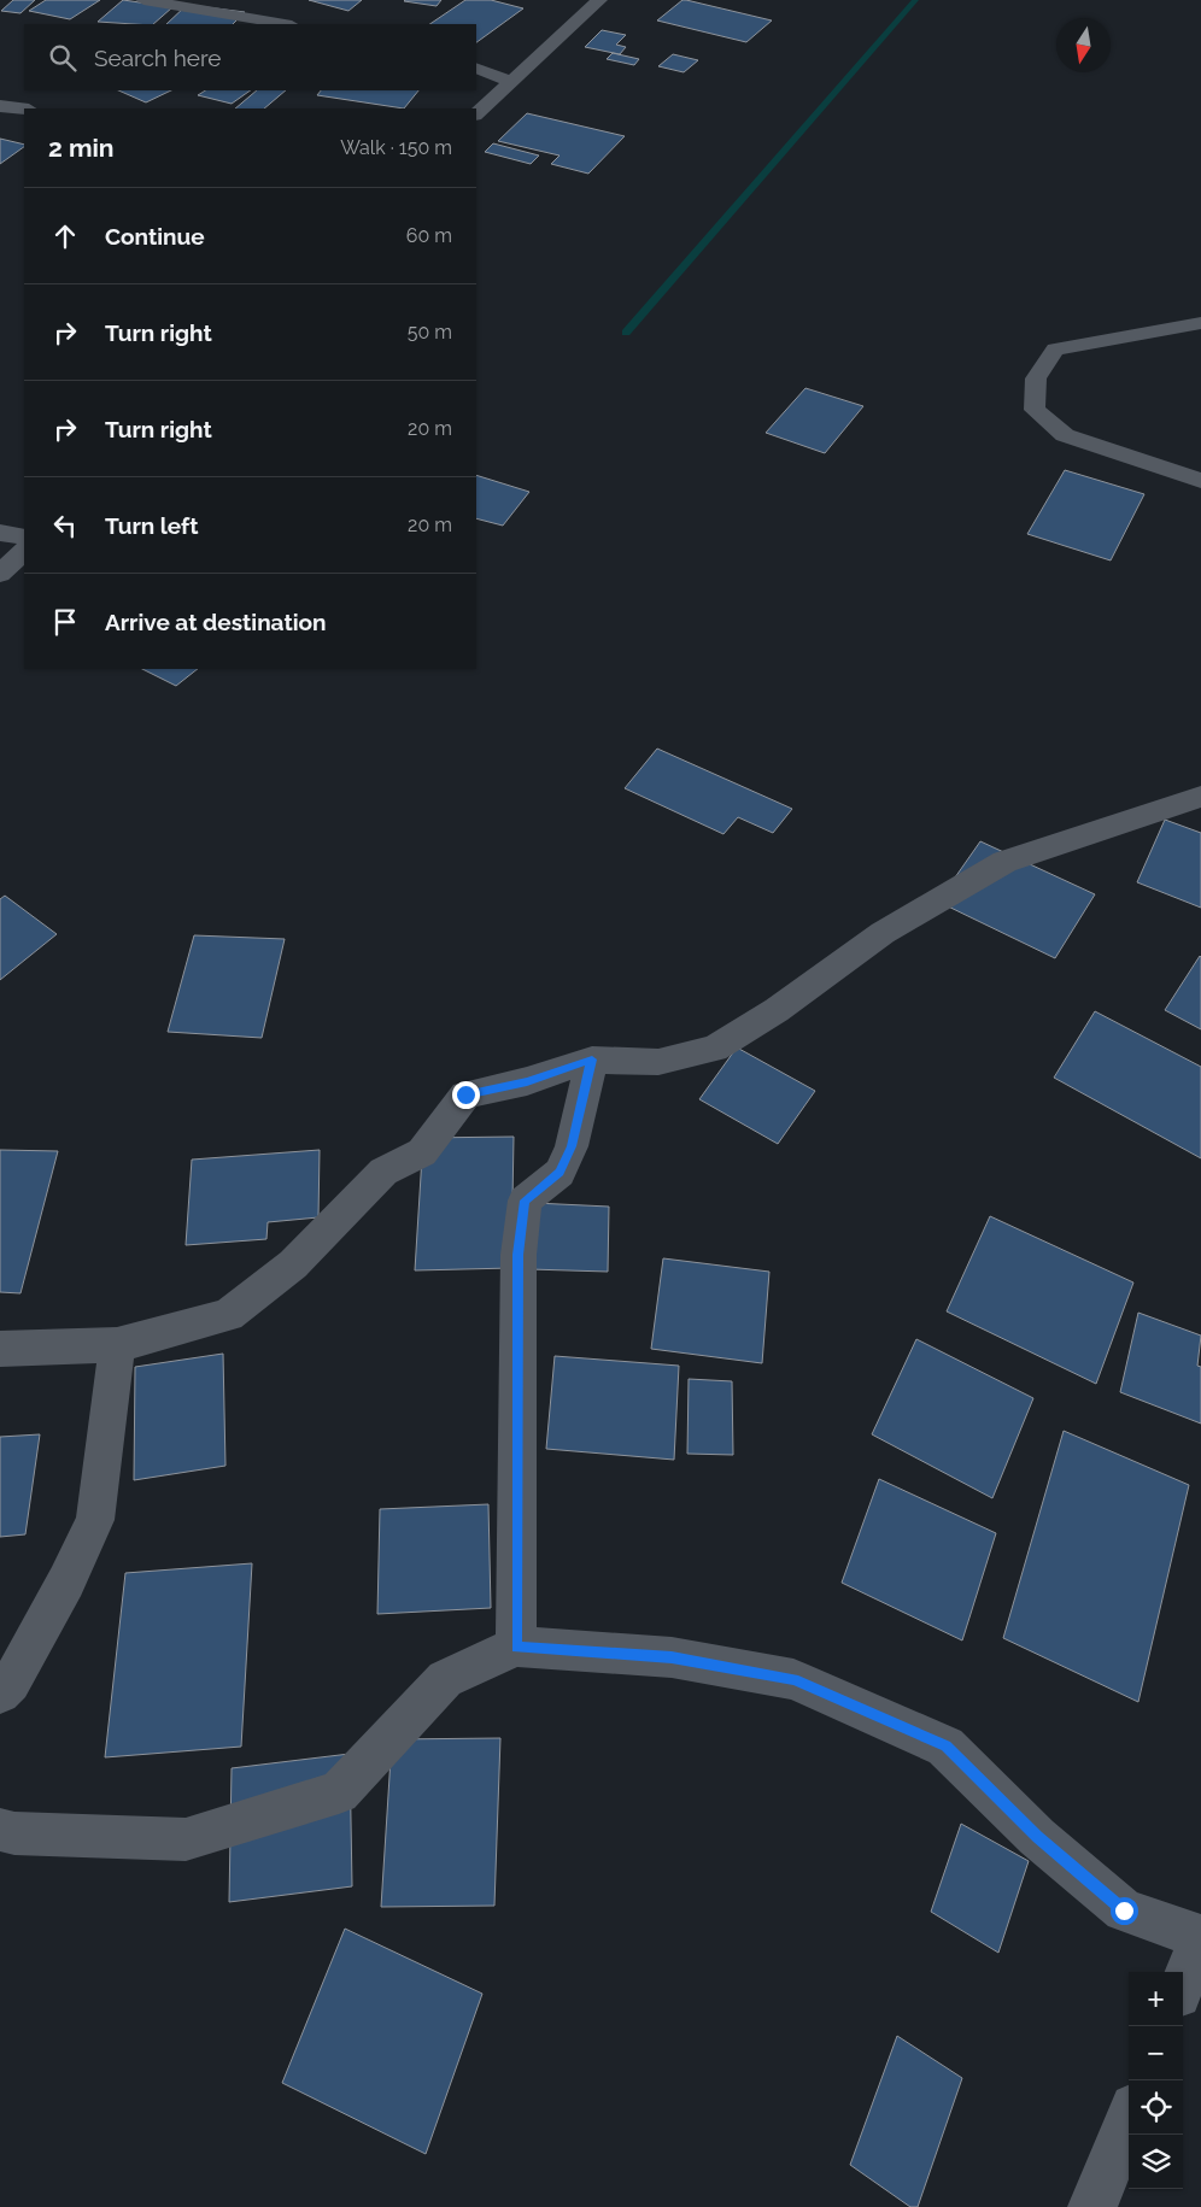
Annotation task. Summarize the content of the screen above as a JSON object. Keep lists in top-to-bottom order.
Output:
{
  "north": "bottom",
  "page": {
    "search": "Search here",
    "heading": ["2 min", "Walk · 150 m"],
    "list": [
      ["Continue", "60 m"],
      ["Turn right", "50 m"],
      ["Turn right", "20 m"],
      ["Turn left", "20 m"],
      "Arrive at destination"
    ],
    "map_buttons": ["+", "−"]
  }
}
